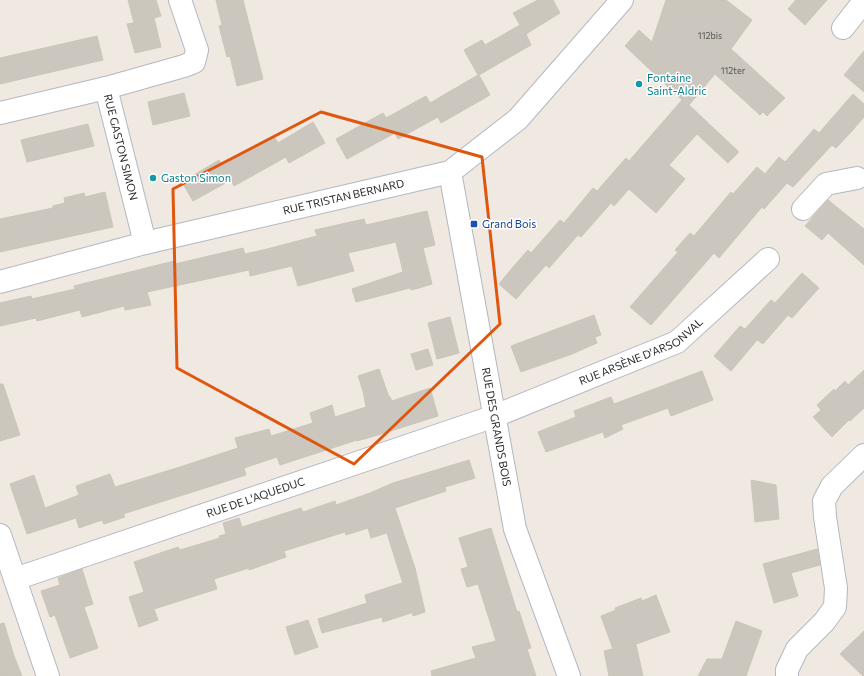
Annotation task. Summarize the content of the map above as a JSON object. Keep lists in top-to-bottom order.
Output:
{
  "streets": {
    "street": [
      "RUE GASTON SIMON",
      "RUE TRISTAN BERNARD",
      "RUE ARSÈNE D'ARSONVAL",
      "RUE DES GRANDS BOIS",
      "RUE DE L'AQUEDUC"
    ]
  },
  "crossings": [
    ["RUE GASTON SIMON", "RUE TRISTAN BERNARD"],
    ["RUE TRISTAN BERNARD", "RUE DES GRANDS BOIS"],
    ["RUE ARSÈNE D'ARSONVAL", "RUE DES GRANDS BOIS"],
    ["RUE ARSÈNE D'ARSONVAL", "RUE DE L'AQUEDUC"],
    ["RUE DES GRANDS BOIS", "RUE DE L'AQUEDUC"]
  ],
  "places": {
    "other": ["Fontaine Saint-Aldric", "Gaston Simon"],
    "transit": ["Grand Bois"]
  },
  "house_numbers": ["112bis", "112ter"]
}
